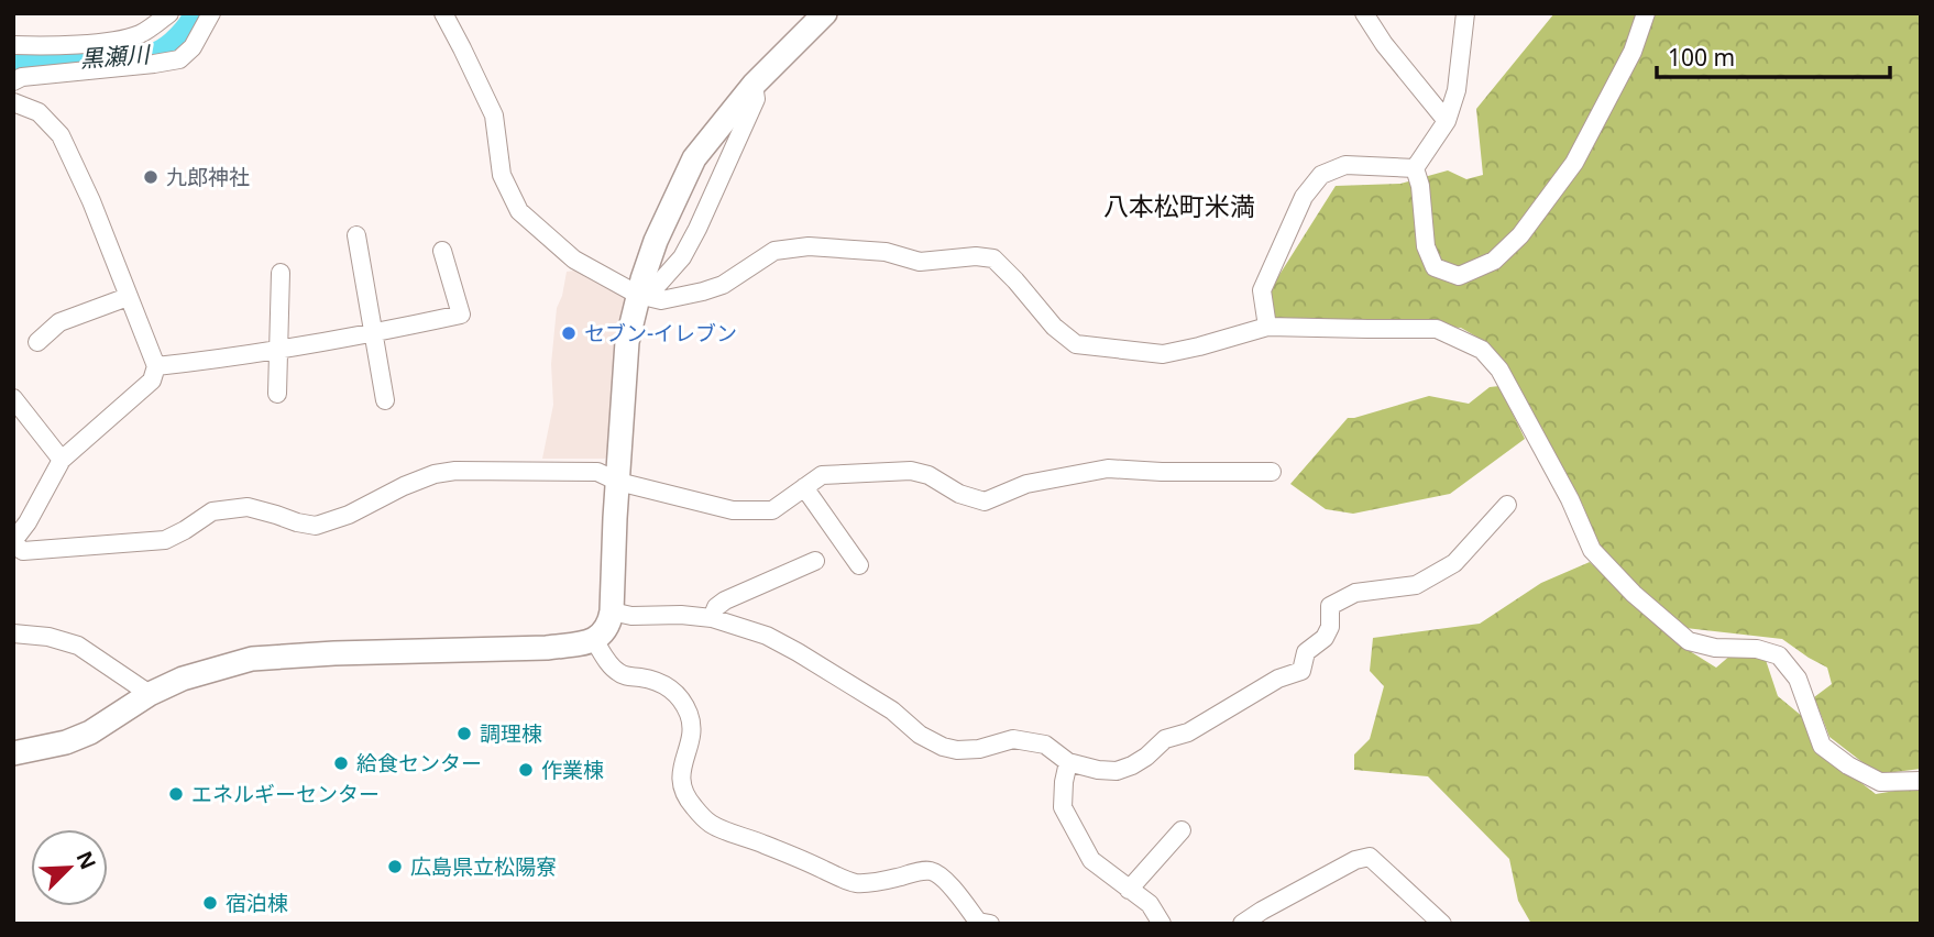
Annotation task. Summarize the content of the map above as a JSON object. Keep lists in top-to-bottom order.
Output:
{
  "districts": ["八本松町米満"],
  "water": ["黒瀬川"],
  "places": [
    "九郎神社",
    "セブン-イレブン",
    "調理棟",
    "給食センター",
    "作業棟",
    "エネルギーセンター",
    "広島県立松陽寮",
    "宿泊棟"
  ],
  "scale_bar": "100 m",
  "north": "top right"
}
